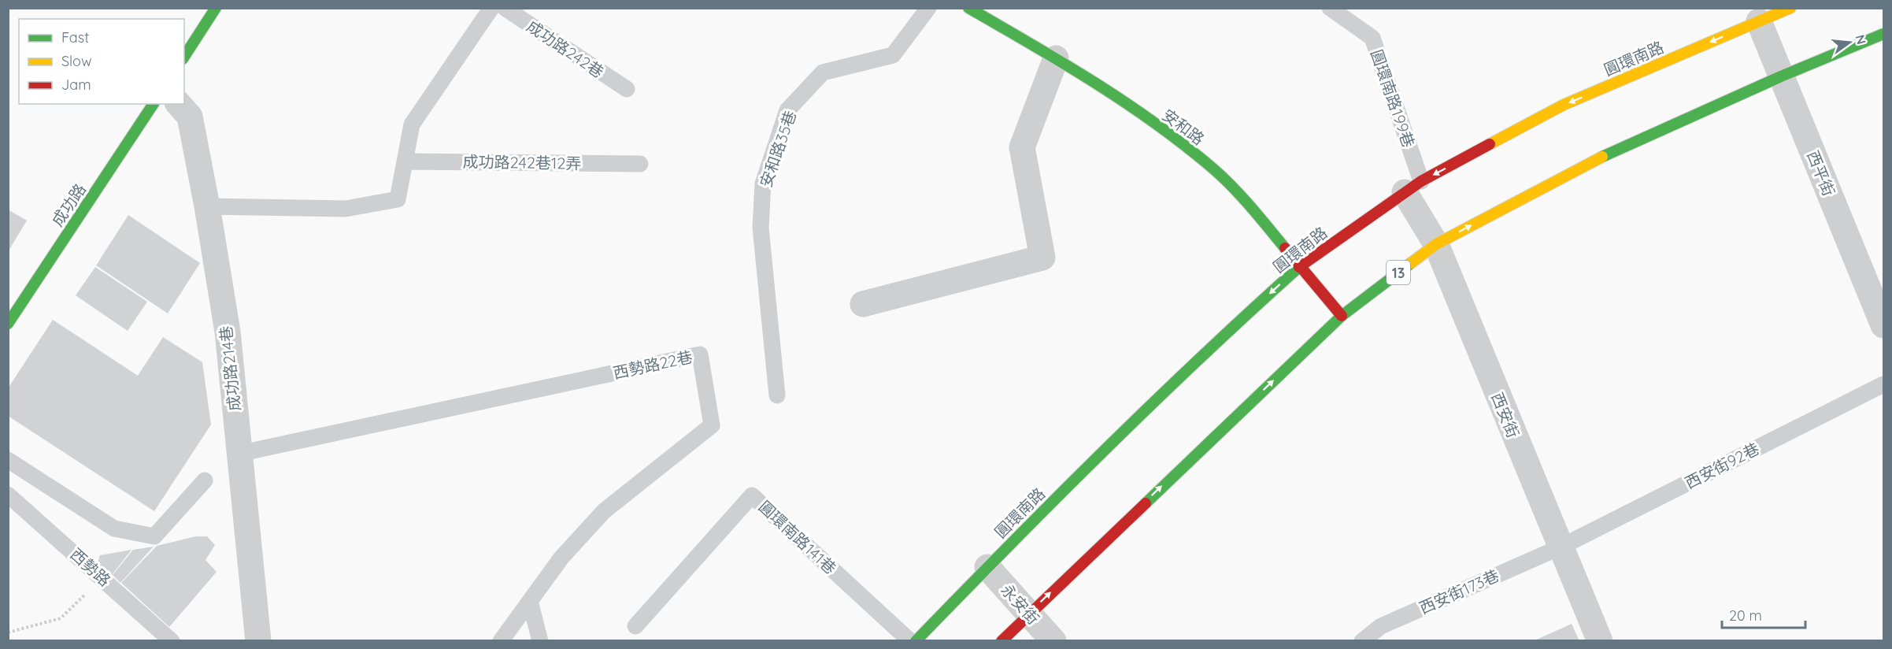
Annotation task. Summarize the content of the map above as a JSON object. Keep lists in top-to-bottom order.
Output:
{
  "streets": {
    "main road": [
      "圓環南路",
      "安和路",
      "成功路",
      "13"
    ],
    "street": [
      "西平街",
      "成功路214巷",
      "西安街",
      "永安街"
    ],
    "lane": [
      "成功路242巷",
      "圓環南路199巷",
      "安和路35巷",
      "成功路242巷12弄",
      "西勢路22巷",
      "西安街92巷",
      "圓環南路141巷",
      "西勢路",
      "西安街173巷"
    ]
  },
  "crossings": [
    ["圓環南路", "圓環南路199巷"],
    ["圓環南路", "安和路"],
    ["圓環南路", "西平街"],
    ["圓環南路", "西安街"],
    ["圓環南路", "永安街"],
    ["圓環南路199巷", "西安街"],
    ["安和路", "13"],
    ["西平街", "13"],
    ["13", "西安街"],
    ["13", "永安街"],
    ["西勢路22巷", "成功路214巷"],
    ["西安街", "西安街92巷"],
    ["西安街", "西安街173巷"],
    ["西安街92巷", "西安街173巷"]
  ],
  "legend": ["Fast", "Slow", "Jam"],
  "scale_bar": "20 m",
  "north": "right"
}
